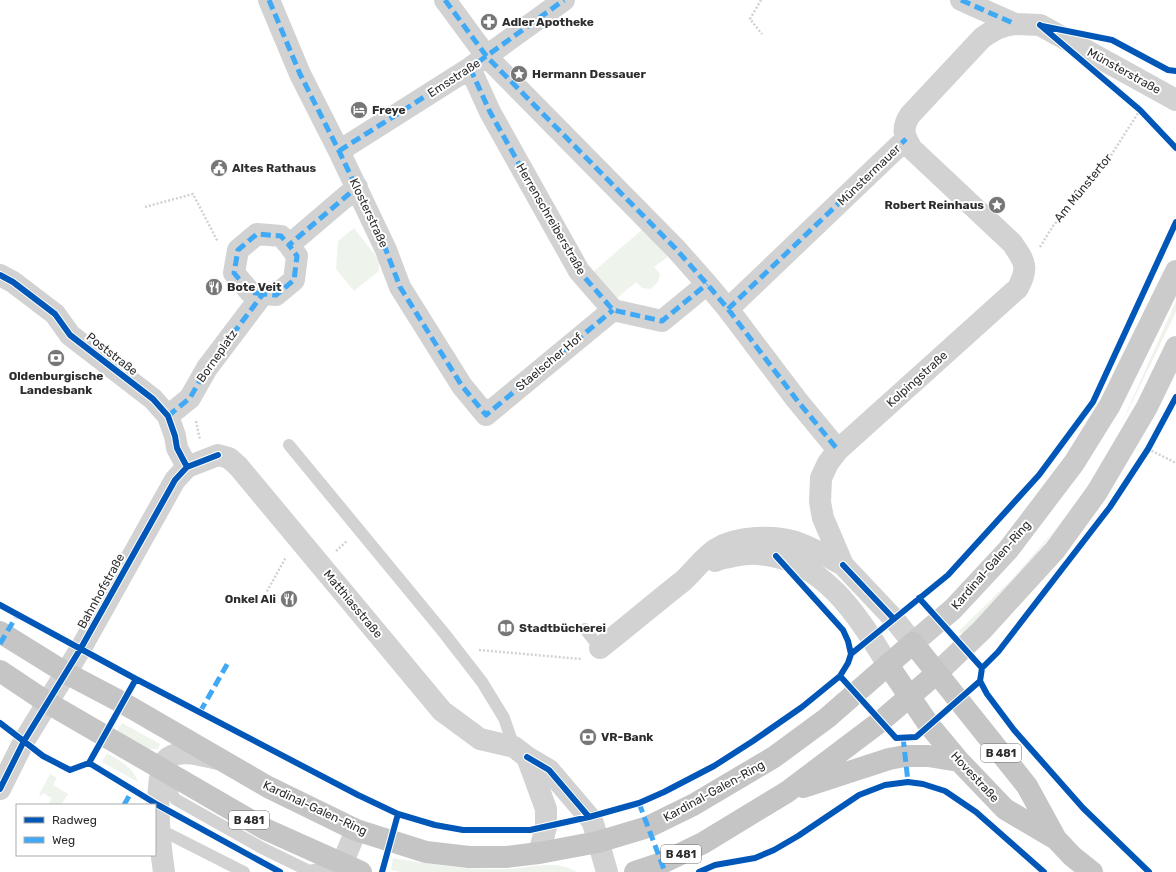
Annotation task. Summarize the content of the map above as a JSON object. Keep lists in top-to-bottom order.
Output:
{
  "streets": {
    "main road": ["Kardinal-Galen-Ring", "B 481", "Hovestraße"],
    "street": [
      "Münsterstraße",
      "Emsstraße",
      "Münstermauer",
      "Klosterstraße",
      "Herrenschreiberstraße",
      "Poststraße",
      "Borneplatz",
      "Staelscher Hof",
      "Kolpingstraße",
      "Bahnhofstraße",
      "Matthiasstraße"
    ],
    "path": ["Am Münstertor"]
  },
  "crossings": [
    ["Münsterstraße", "Münstermauer"],
    ["Emsstraße", "Klosterstraße"],
    ["Emsstraße", "Herrenschreiberstraße"],
    ["Münstermauer", "Herrenschreiberstraße"],
    ["Am Münstertor", "Kolpingstraße"],
    ["Klosterstraße", "Staelscher Hof"],
    ["Herrenschreiberstraße", "Staelscher Hof"],
    ["Herrenschreiberstraße", "Kolpingstraße"],
    ["Poststraße", "Borneplatz"],
    ["Poststraße", "Bahnhofstraße"],
    ["Poststraße", "Matthiasstraße"],
    ["Kolpingstraße", "Kardinal-Galen-Ring"],
    ["Kolpingstraße", "B 481"],
    ["Kardinal-Galen-Ring", "Bahnhofstraße"],
    ["Kardinal-Galen-Ring", "Matthiasstraße"],
    ["Kardinal-Galen-Ring", "B 481"],
    ["Bahnhofstraße", "Matthiasstraße"],
    ["Bahnhofstraße", "B 481"],
    ["B 481", "Hovestraße"]
  ],
  "places": {
    "pharmacy": ["Adler Apotheke"],
    "place": ["Hermann Dessauer", "Robert Reinhaus"],
    "hotel": ["Freye"],
    "public building": ["Altes Rathaus"],
    "restaurant": ["Bote Veit", "Onkel Ali"],
    "bank": ["Oldenburgische Landesbank", "VR-Bank"],
    "library": ["Stadtbücherei"]
  },
  "legend": ["Radweg", "Weg"]
}
